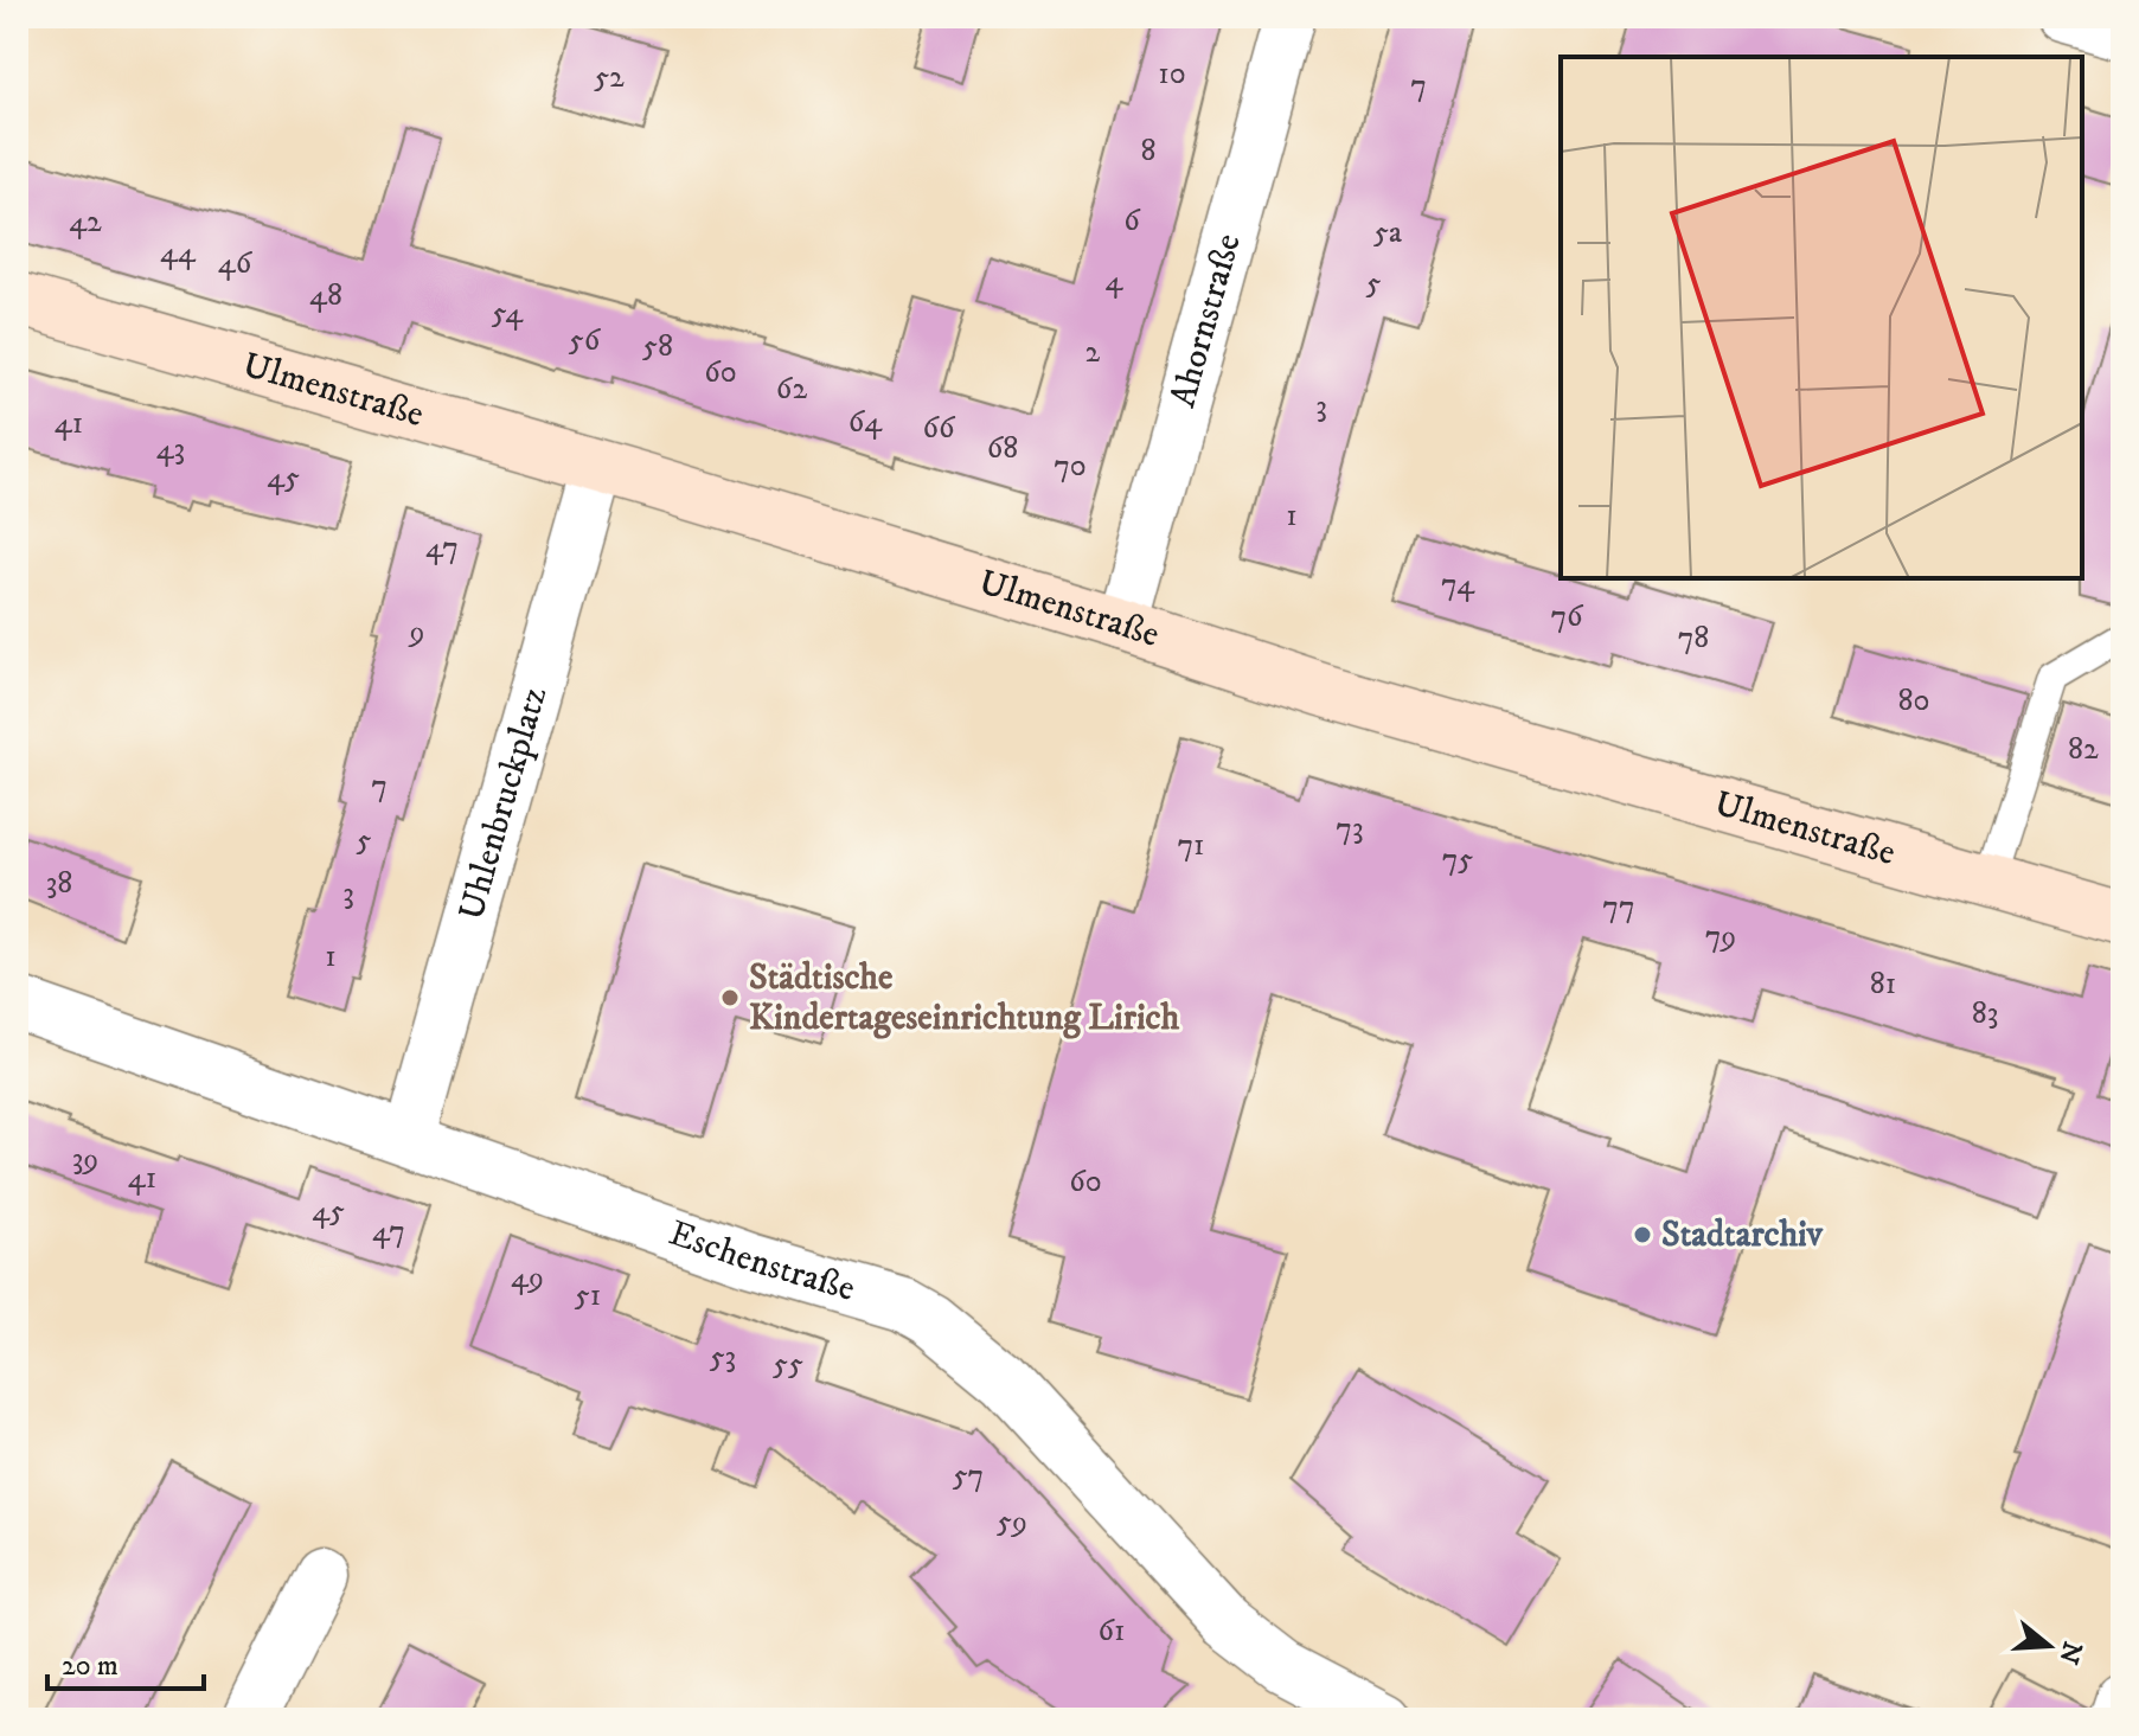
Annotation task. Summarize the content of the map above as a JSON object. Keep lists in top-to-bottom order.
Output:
{
  "streets": {
    "street": [
      "Ahornstraße",
      "Ulmenstraße",
      "Uhlenbruckplatz",
      "Eschenstraße"
    ]
  },
  "crossings": [
    ["Ahornstraße", "Ulmenstraße"],
    ["Ulmenstraße", "Uhlenbruckplatz"],
    ["Uhlenbruckplatz", "Eschenstraße"]
  ],
  "places": ["Städtische Kindertageseinrichtung Lirich", "Stadtarchiv"],
  "house_numbers": [
    "10",
    "52",
    "7",
    "8",
    "6",
    "42",
    "5a",
    "44",
    "46",
    "4",
    "5",
    "48",
    "54",
    "56",
    "58",
    "2",
    "60",
    "62",
    "3",
    "64",
    "41",
    "66",
    "68",
    "43",
    "70",
    "45",
    "1",
    "47",
    "74",
    "76",
    "9",
    "78",
    "80",
    "82",
    "7",
    "73",
    "5",
    "71",
    "75",
    "38",
    "3",
    "77",
    "79",
    "1",
    "81",
    "83",
    "39",
    "41",
    "60",
    "45",
    "47",
    "49",
    "51",
    "53",
    "55",
    "57",
    "59",
    "61"
  ],
  "scale_bar": "20 m",
  "north": "right"
}
